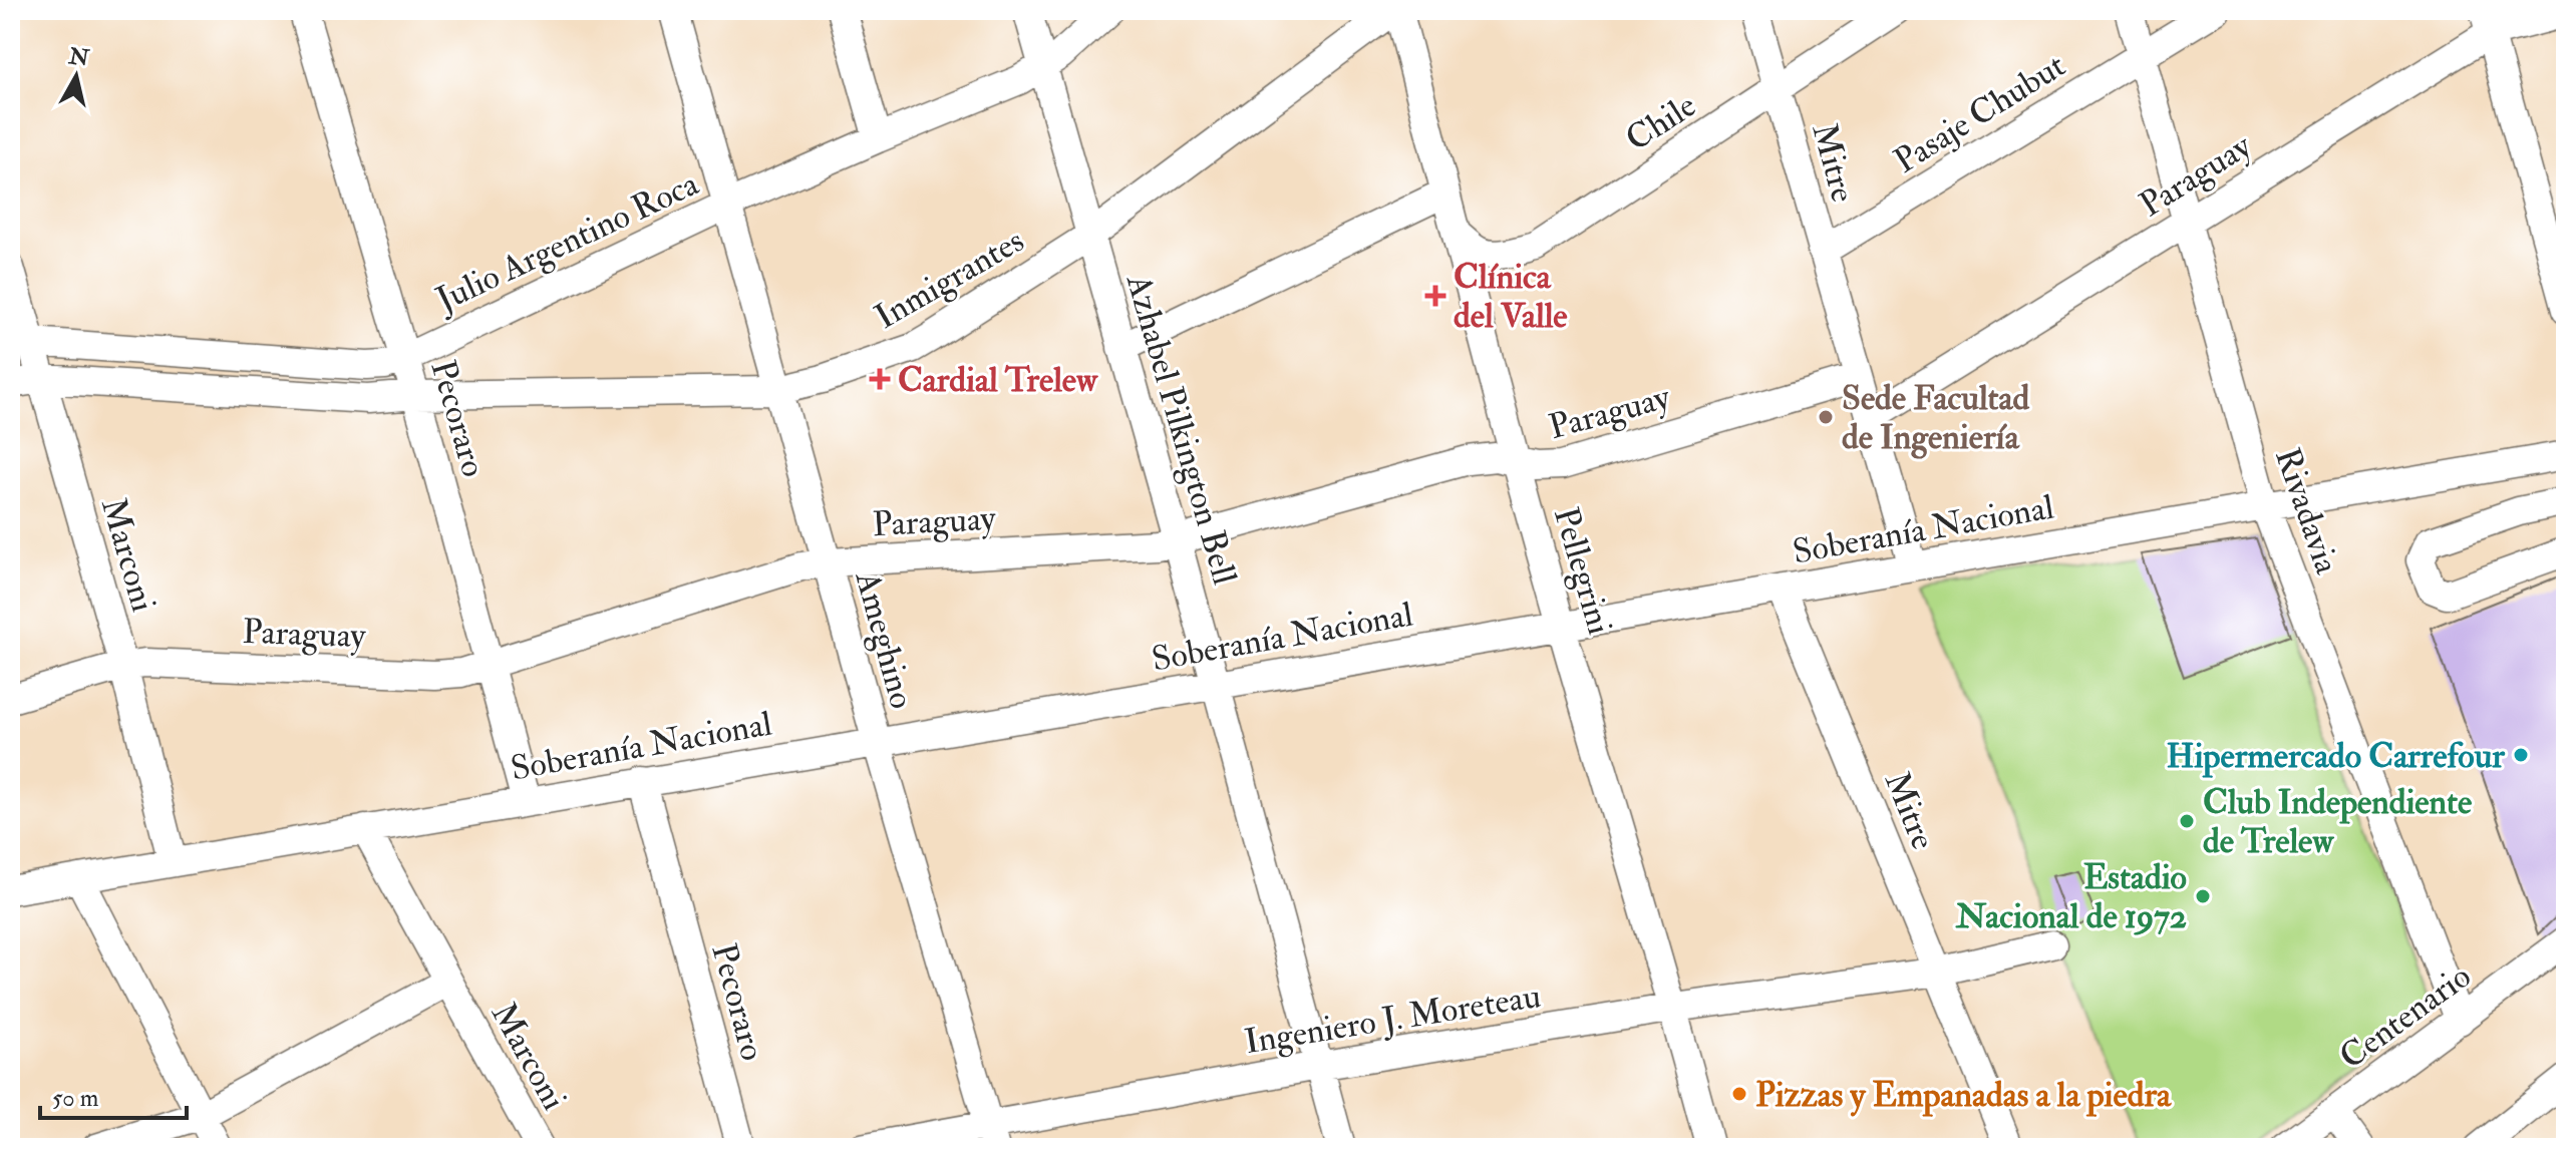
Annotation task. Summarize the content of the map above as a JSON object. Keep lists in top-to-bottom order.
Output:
{
  "streets": {
    "street": [
      "Pasaje Chubut",
      "Chile",
      "Mitre",
      "Paraguay",
      "Julio Argentino Roca",
      "Inmigrantes",
      "Pecoraro",
      "Azhabel Pilkington Bell",
      "Rivadavia",
      "Soberanía Nacional",
      "Marconi",
      "Pellegrini",
      "Ameghino",
      "Centenario",
      "Ingeniero J. Moreteau"
    ]
  },
  "crossings": [
    ["Pasaje Chubut", "Mitre"],
    ["Pasaje Chubut", "Rivadavia"],
    ["Chile", "Mitre"],
    ["Chile", "Pellegrini"],
    ["Mitre", "Paraguay"],
    ["Mitre", "Soberanía Nacional"],
    ["Mitre", "Ingeniero J. Moreteau"],
    ["Paraguay", "Pecoraro"],
    ["Paraguay", "Azhabel Pilkington Bell"],
    ["Paraguay", "Rivadavia"],
    ["Paraguay", "Marconi"],
    ["Paraguay", "Pellegrini"],
    ["Paraguay", "Ameghino"],
    ["Julio Argentino Roca", "Pecoraro"],
    ["Julio Argentino Roca", "Azhabel Pilkington Bell"],
    ["Julio Argentino Roca", "Marconi"],
    ["Julio Argentino Roca", "Ameghino"],
    ["Inmigrantes", "Pecoraro"],
    ["Inmigrantes", "Azhabel Pilkington Bell"],
    ["Inmigrantes", "Pellegrini"],
    ["Inmigrantes", "Ameghino"],
    ["Pecoraro", "Soberanía Nacional"],
    ["Azhabel Pilkington Bell", "Soberanía Nacional"],
    ["Azhabel Pilkington Bell", "Ingeniero J. Moreteau"],
    ["Rivadavia", "Soberanía Nacional"],
    ["Rivadavia", "Centenario"],
    ["Soberanía Nacional", "Marconi"],
    ["Soberanía Nacional", "Pellegrini"],
    ["Soberanía Nacional", "Ameghino"],
    ["Pellegrini", "Ingeniero J. Moreteau"],
    ["Ameghino", "Ingeniero J. Moreteau"]
  ],
  "places": {
    "health": ["Clínica del Valle", "Cardial Trelew"],
    "other": [
      "Sede Facultad de Ingeniería",
      "Hipermercado Carrefour",
      "Club Independiente de Trelew",
      "Estadio Nacional de 1972",
      "Pizzas y Empanadas a la piedra"
    ]
  },
  "scale_bar": "50 m",
  "north": "top"
}
